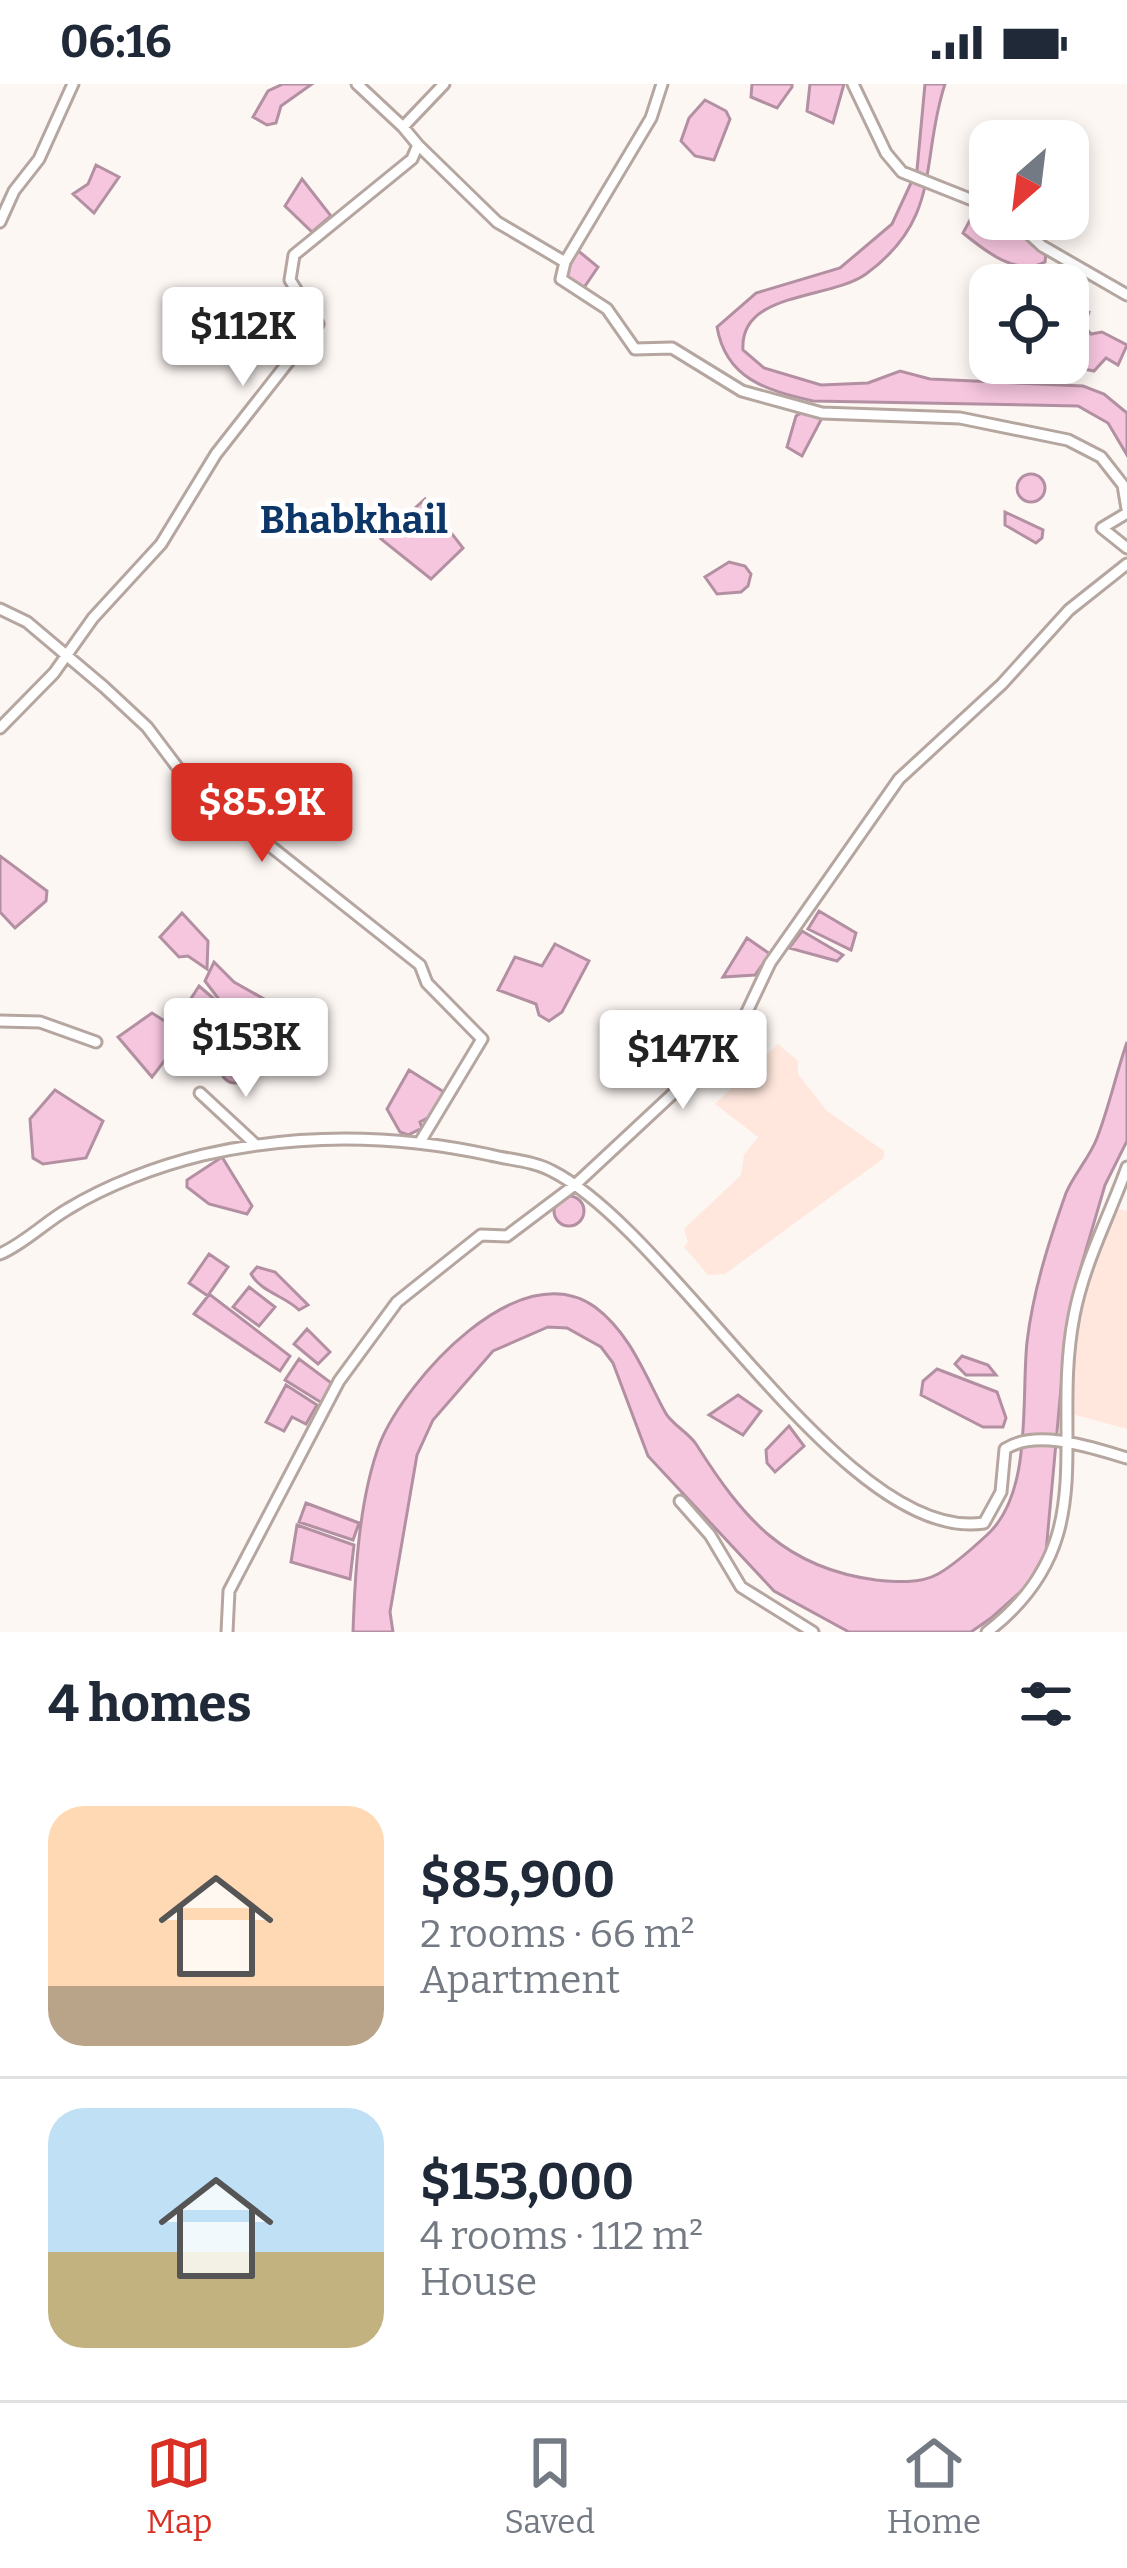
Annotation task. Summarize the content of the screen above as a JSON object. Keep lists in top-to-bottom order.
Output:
{
  "districts": ["Bhabkhail"],
  "north": "bottom left",
  "page": {
    "status": "06:16",
    "price": [
      "$112K",
      "$85.9K",
      "$153K",
      "$147K"
    ],
    "heading": "4 homes",
    "list": [
      {
        "name": "$85,900",
        "note": "2 rooms · 66 m² · Apartment"
      },
      {
        "name": "$153,000",
        "note": "4 rooms · 112 m² · House"
      }
    ],
    "tabs": ["Map", "Saved", "Home"]
  }
}
